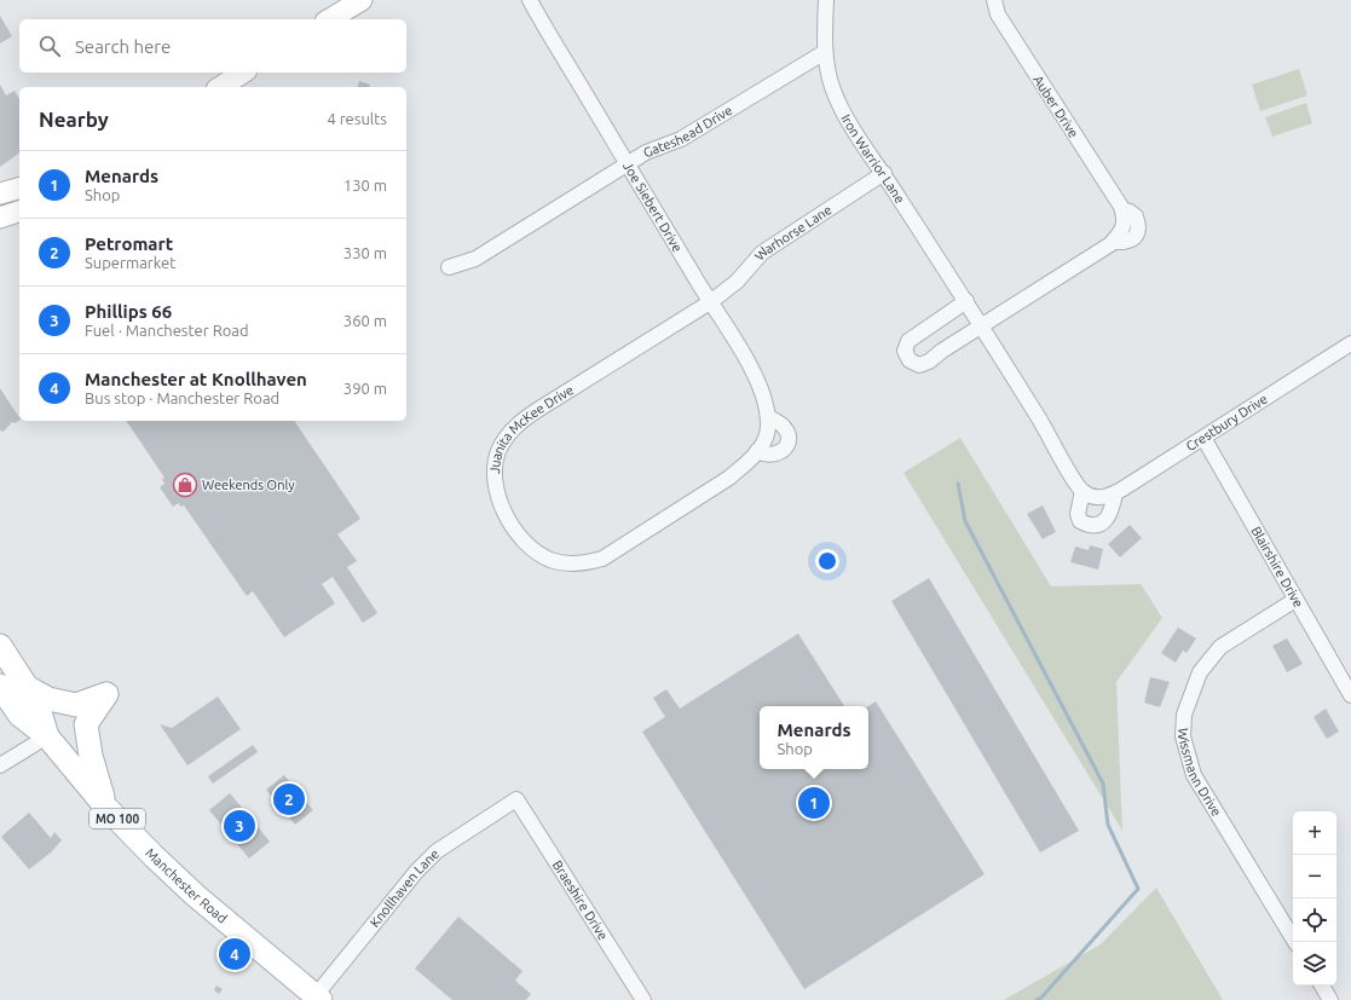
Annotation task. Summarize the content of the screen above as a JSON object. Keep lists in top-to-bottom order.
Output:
{
  "streets": {
    "main road": ["MO 100", "Manchester Road"],
    "street": [
      "Auber Drive",
      "Gateshead Drive",
      "Iron Warrior Lane",
      "Joe Siebert Drive",
      "Warhorse Lane",
      "Crestbury Drive",
      "Juanita McKee Drive",
      "Blairshire Drive",
      "Wissmann Drive",
      "Knollhaven Lane",
      "Braeshire Drive"
    ]
  },
  "crossings": [
    ["Auber Drive", "Iron Warrior Lane"],
    ["Gateshead Drive", "Iron Warrior Lane"],
    ["Gateshead Drive", "Joe Siebert Drive"],
    ["Iron Warrior Lane", "Warhorse Lane"],
    ["Iron Warrior Lane", "Crestbury Drive"],
    ["Joe Siebert Drive", "Warhorse Lane"],
    ["Joe Siebert Drive", "Juanita McKee Drive"],
    ["Warhorse Lane", "Juanita McKee Drive"],
    ["Crestbury Drive", "Blairshire Drive"],
    ["Blairshire Drive", "Wissmann Drive"],
    ["Manchester Road", "Knollhaven Lane"],
    ["Knollhaven Lane", "Braeshire Drive"]
  ],
  "places": {
    "shop": ["Weekends Only"]
  },
  "page": {
    "search": "Search here",
    "heading": ["Nearby", "4 results"],
    "list": [
      {
        "mark": "1",
        "name": "Menards",
        "note": "Shop",
        "value": "130 m"
      },
      {
        "mark": "2",
        "name": "Petromart",
        "note": "Supermarket",
        "value": "330 m"
      },
      {
        "mark": "3",
        "name": "Phillips 66",
        "note": "Fuel · Manchester Road",
        "value": "360 m"
      },
      {
        "mark": "4",
        "name": "Manchester at Knollhaven",
        "note": "Bus stop · Manchester Road",
        "value": "390 m"
      }
    ],
    "popup": ["Menards", "Shop"],
    "pins": [
      "2",
      "1",
      "3",
      "4"
    ],
    "map_buttons": ["+", "−"]
  }
}
